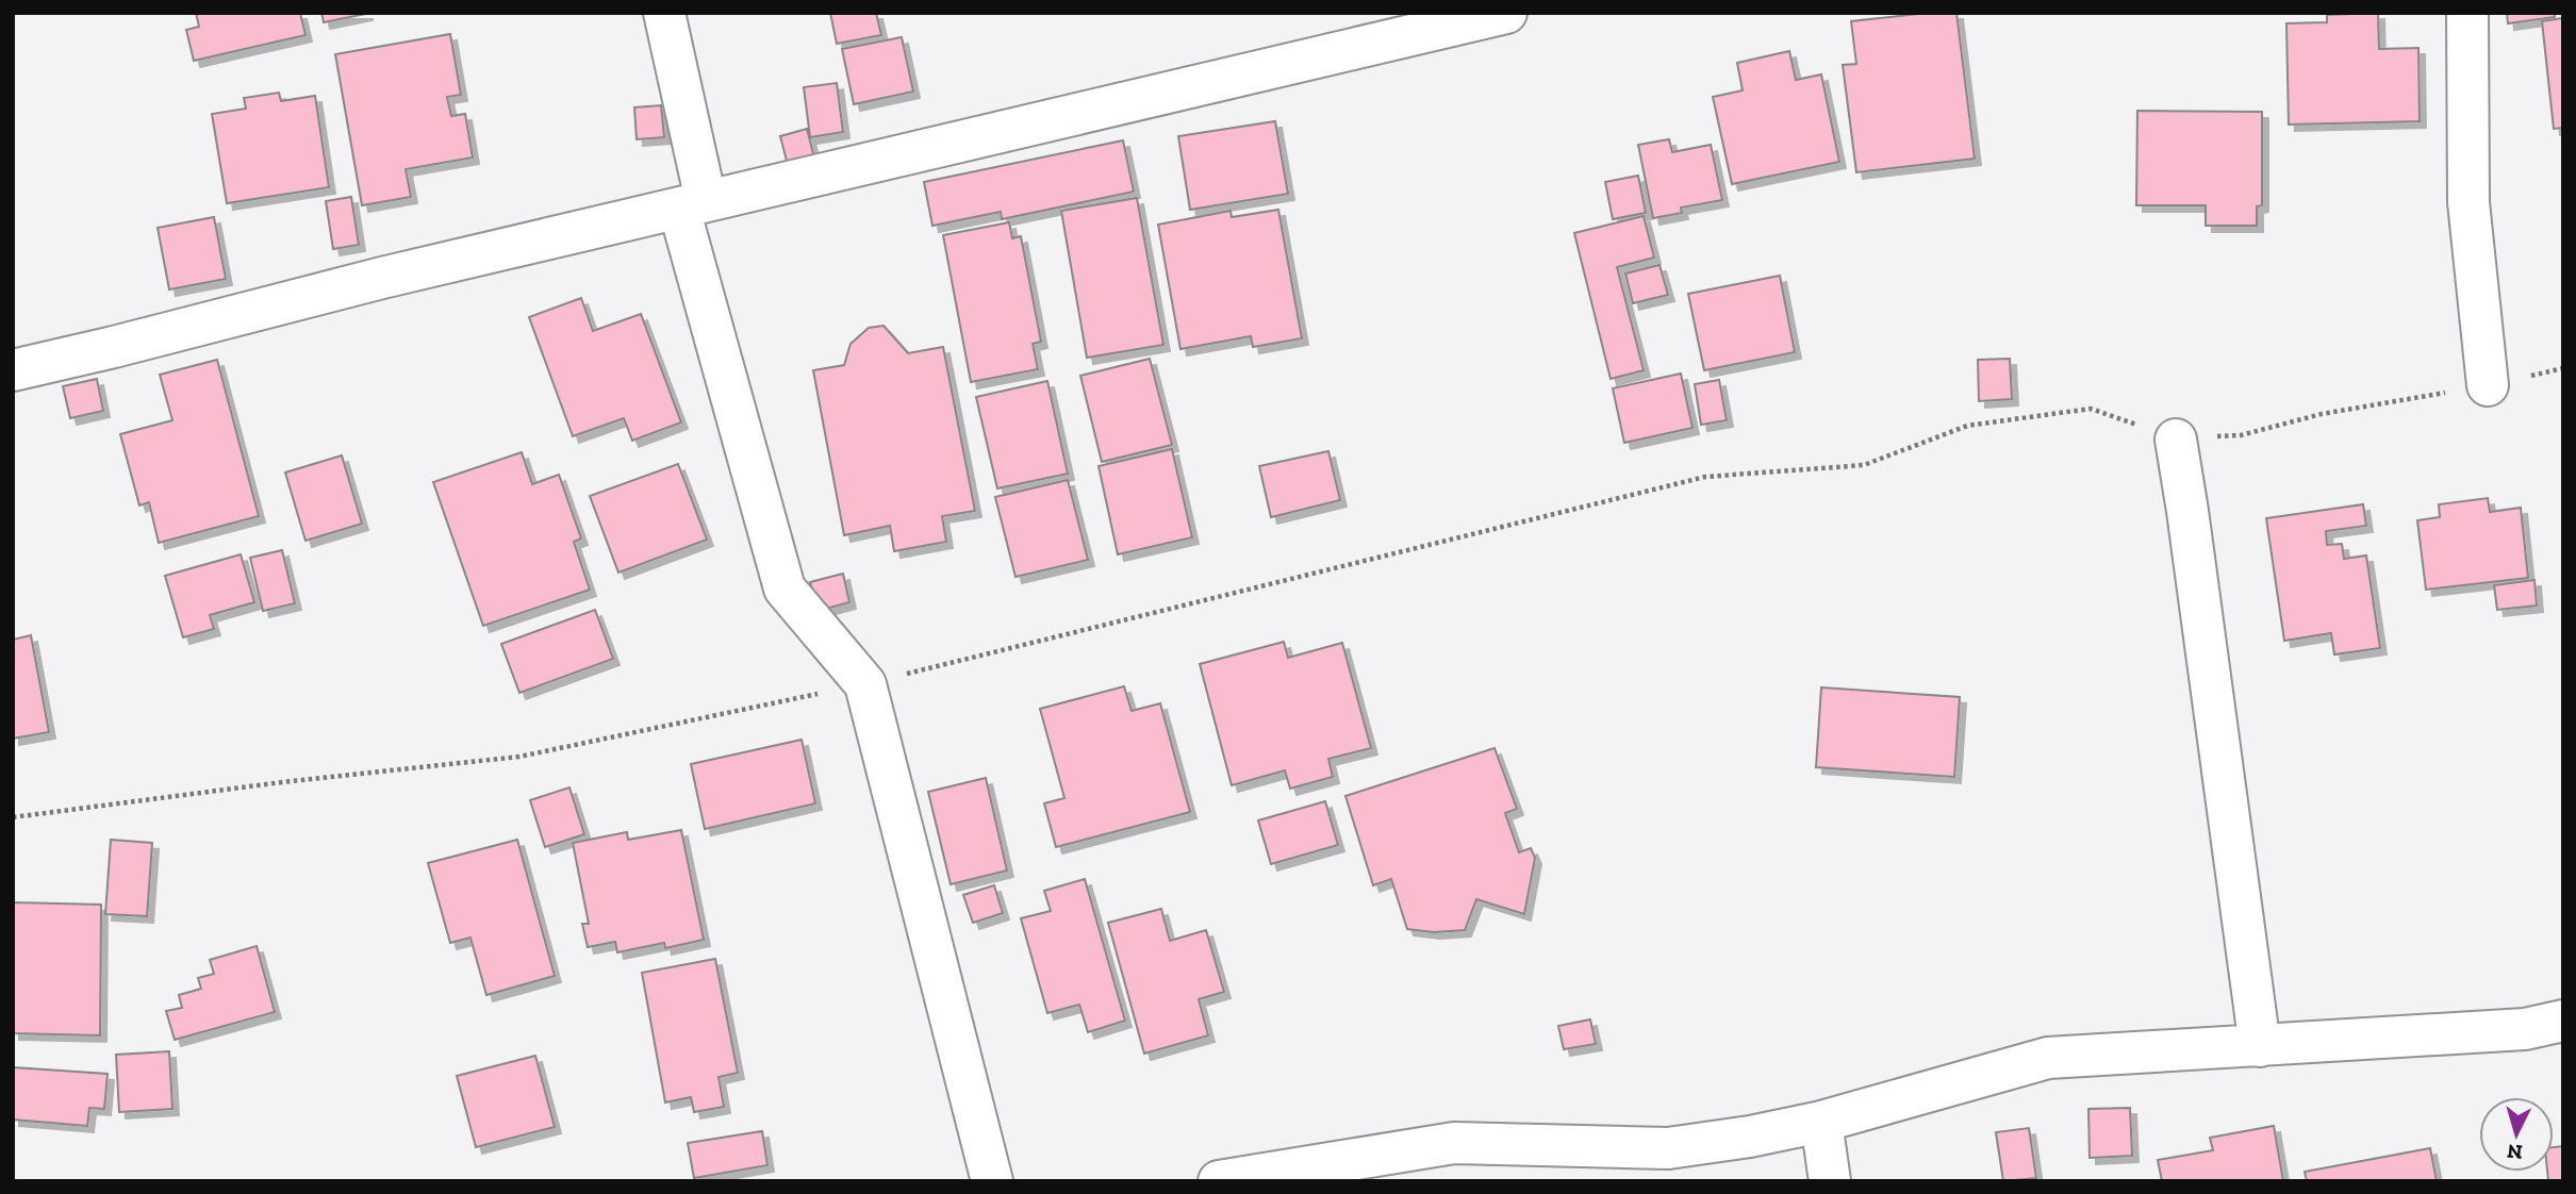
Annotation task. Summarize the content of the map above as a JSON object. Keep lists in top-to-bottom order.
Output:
{
  "north": "bottom"
}
